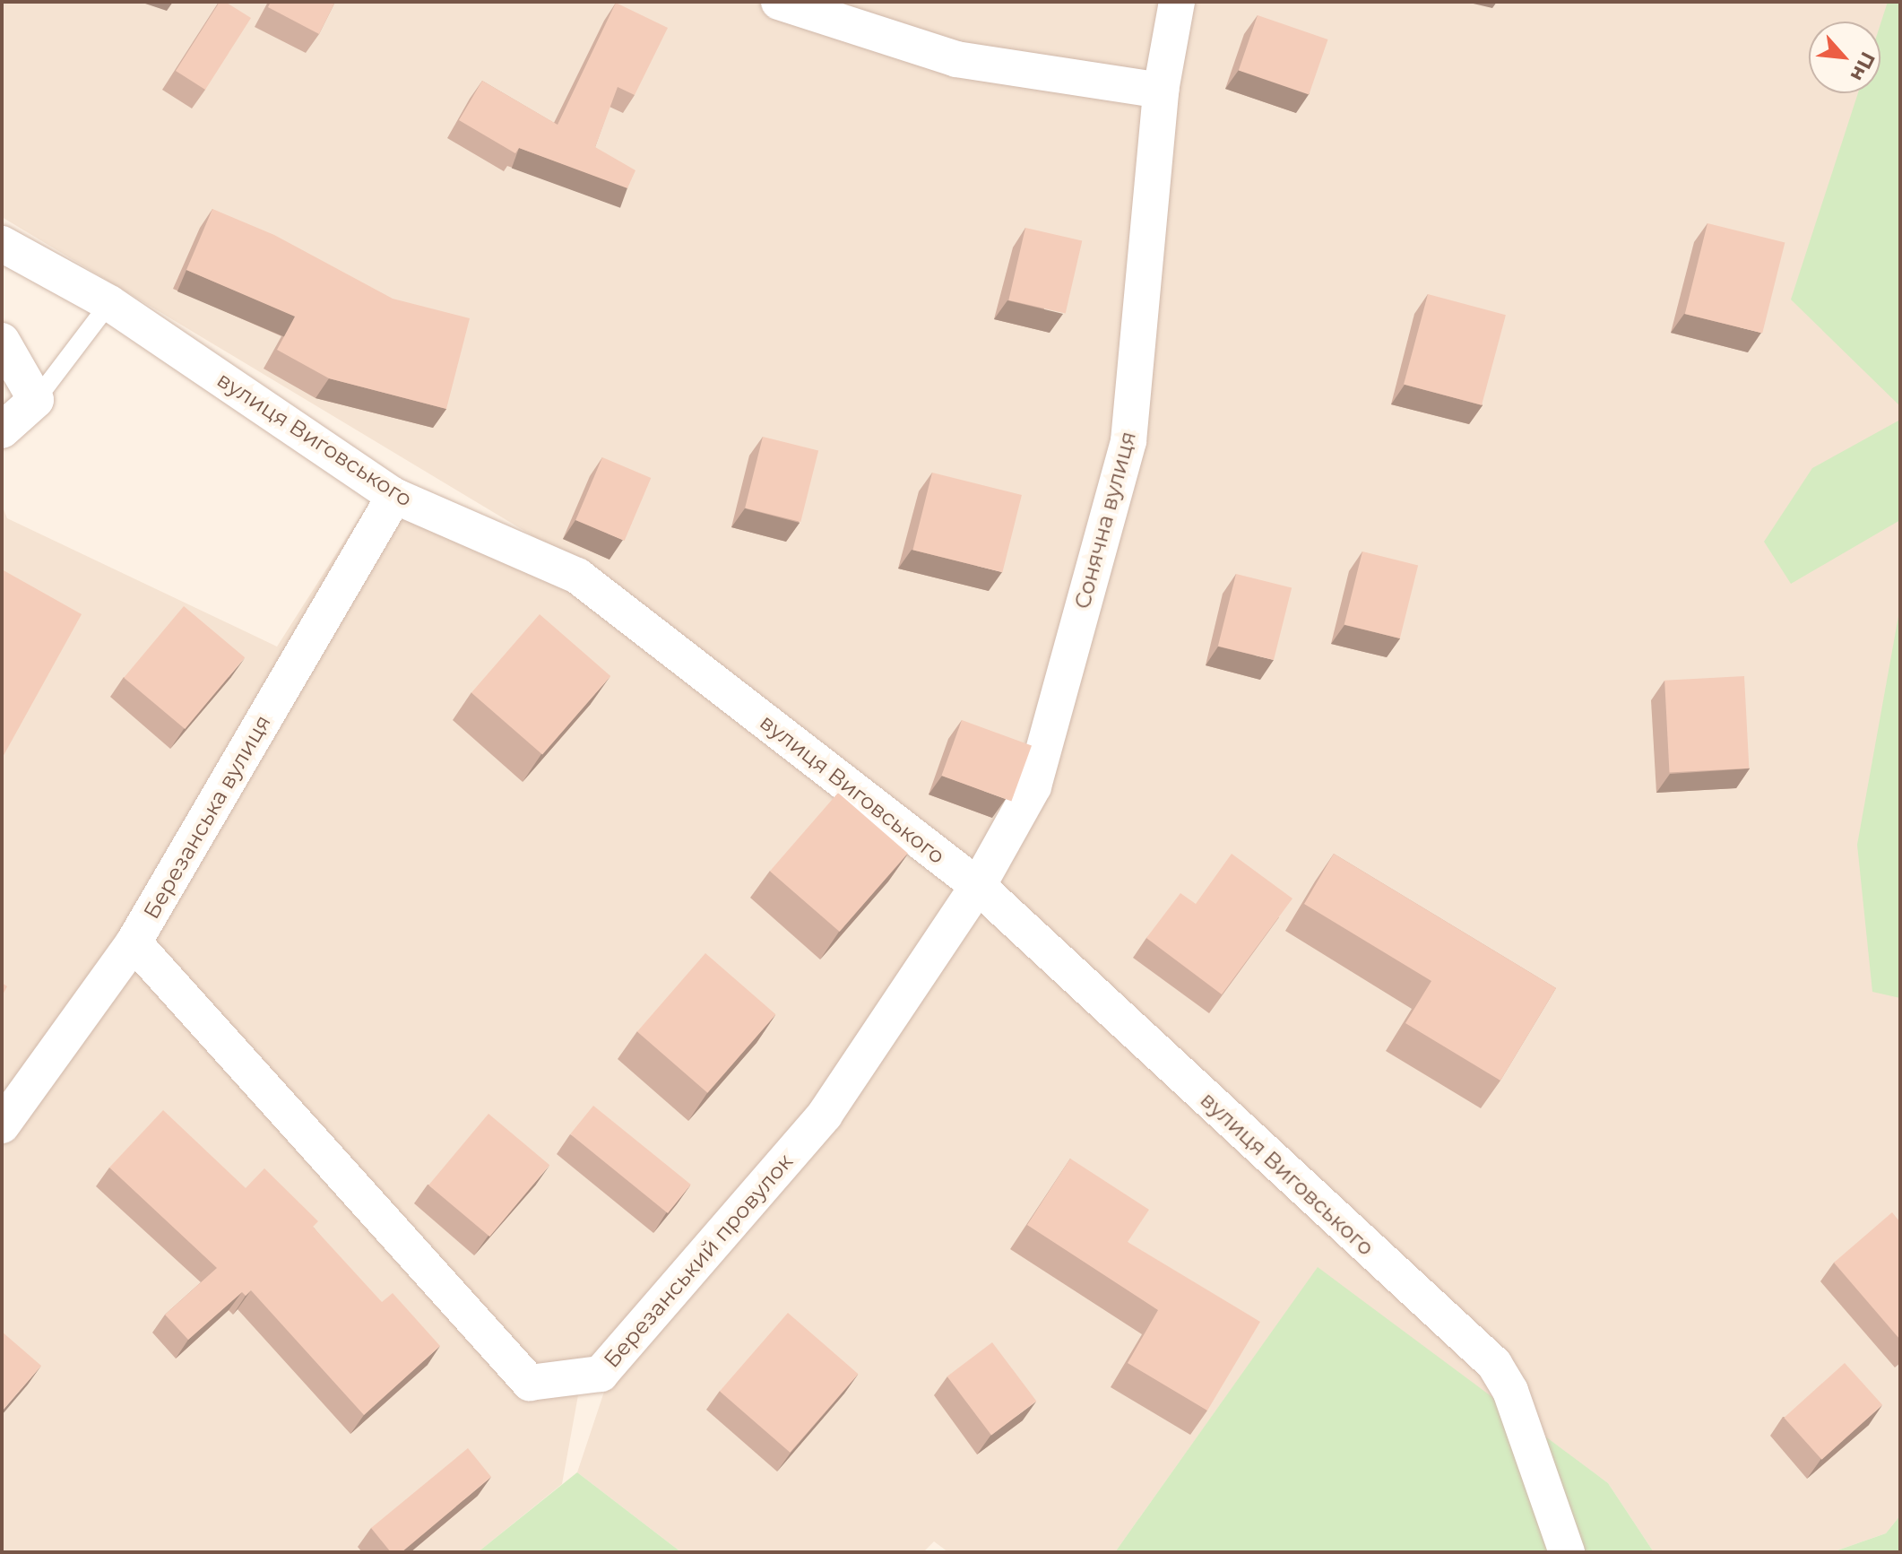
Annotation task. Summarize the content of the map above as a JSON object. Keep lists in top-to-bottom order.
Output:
{
  "streets": {
    "street": [
      "вулиця Виговського",
      "Сонячна вулиця",
      "Березанська вулиця",
      "Березанський провулок"
    ]
  },
  "crossings": [
    ["вулиця Виговського", "Сонячна вулиця"],
    ["вулиця Виговського", "Березанська вулиця"],
    ["вулиця Виговського", "Березанський провулок"],
    ["Сонячна вулиця", "Березанський провулок"],
    ["Березанська вулиця", "Березанський провулок"]
  ],
  "north": "bottom right"
}
